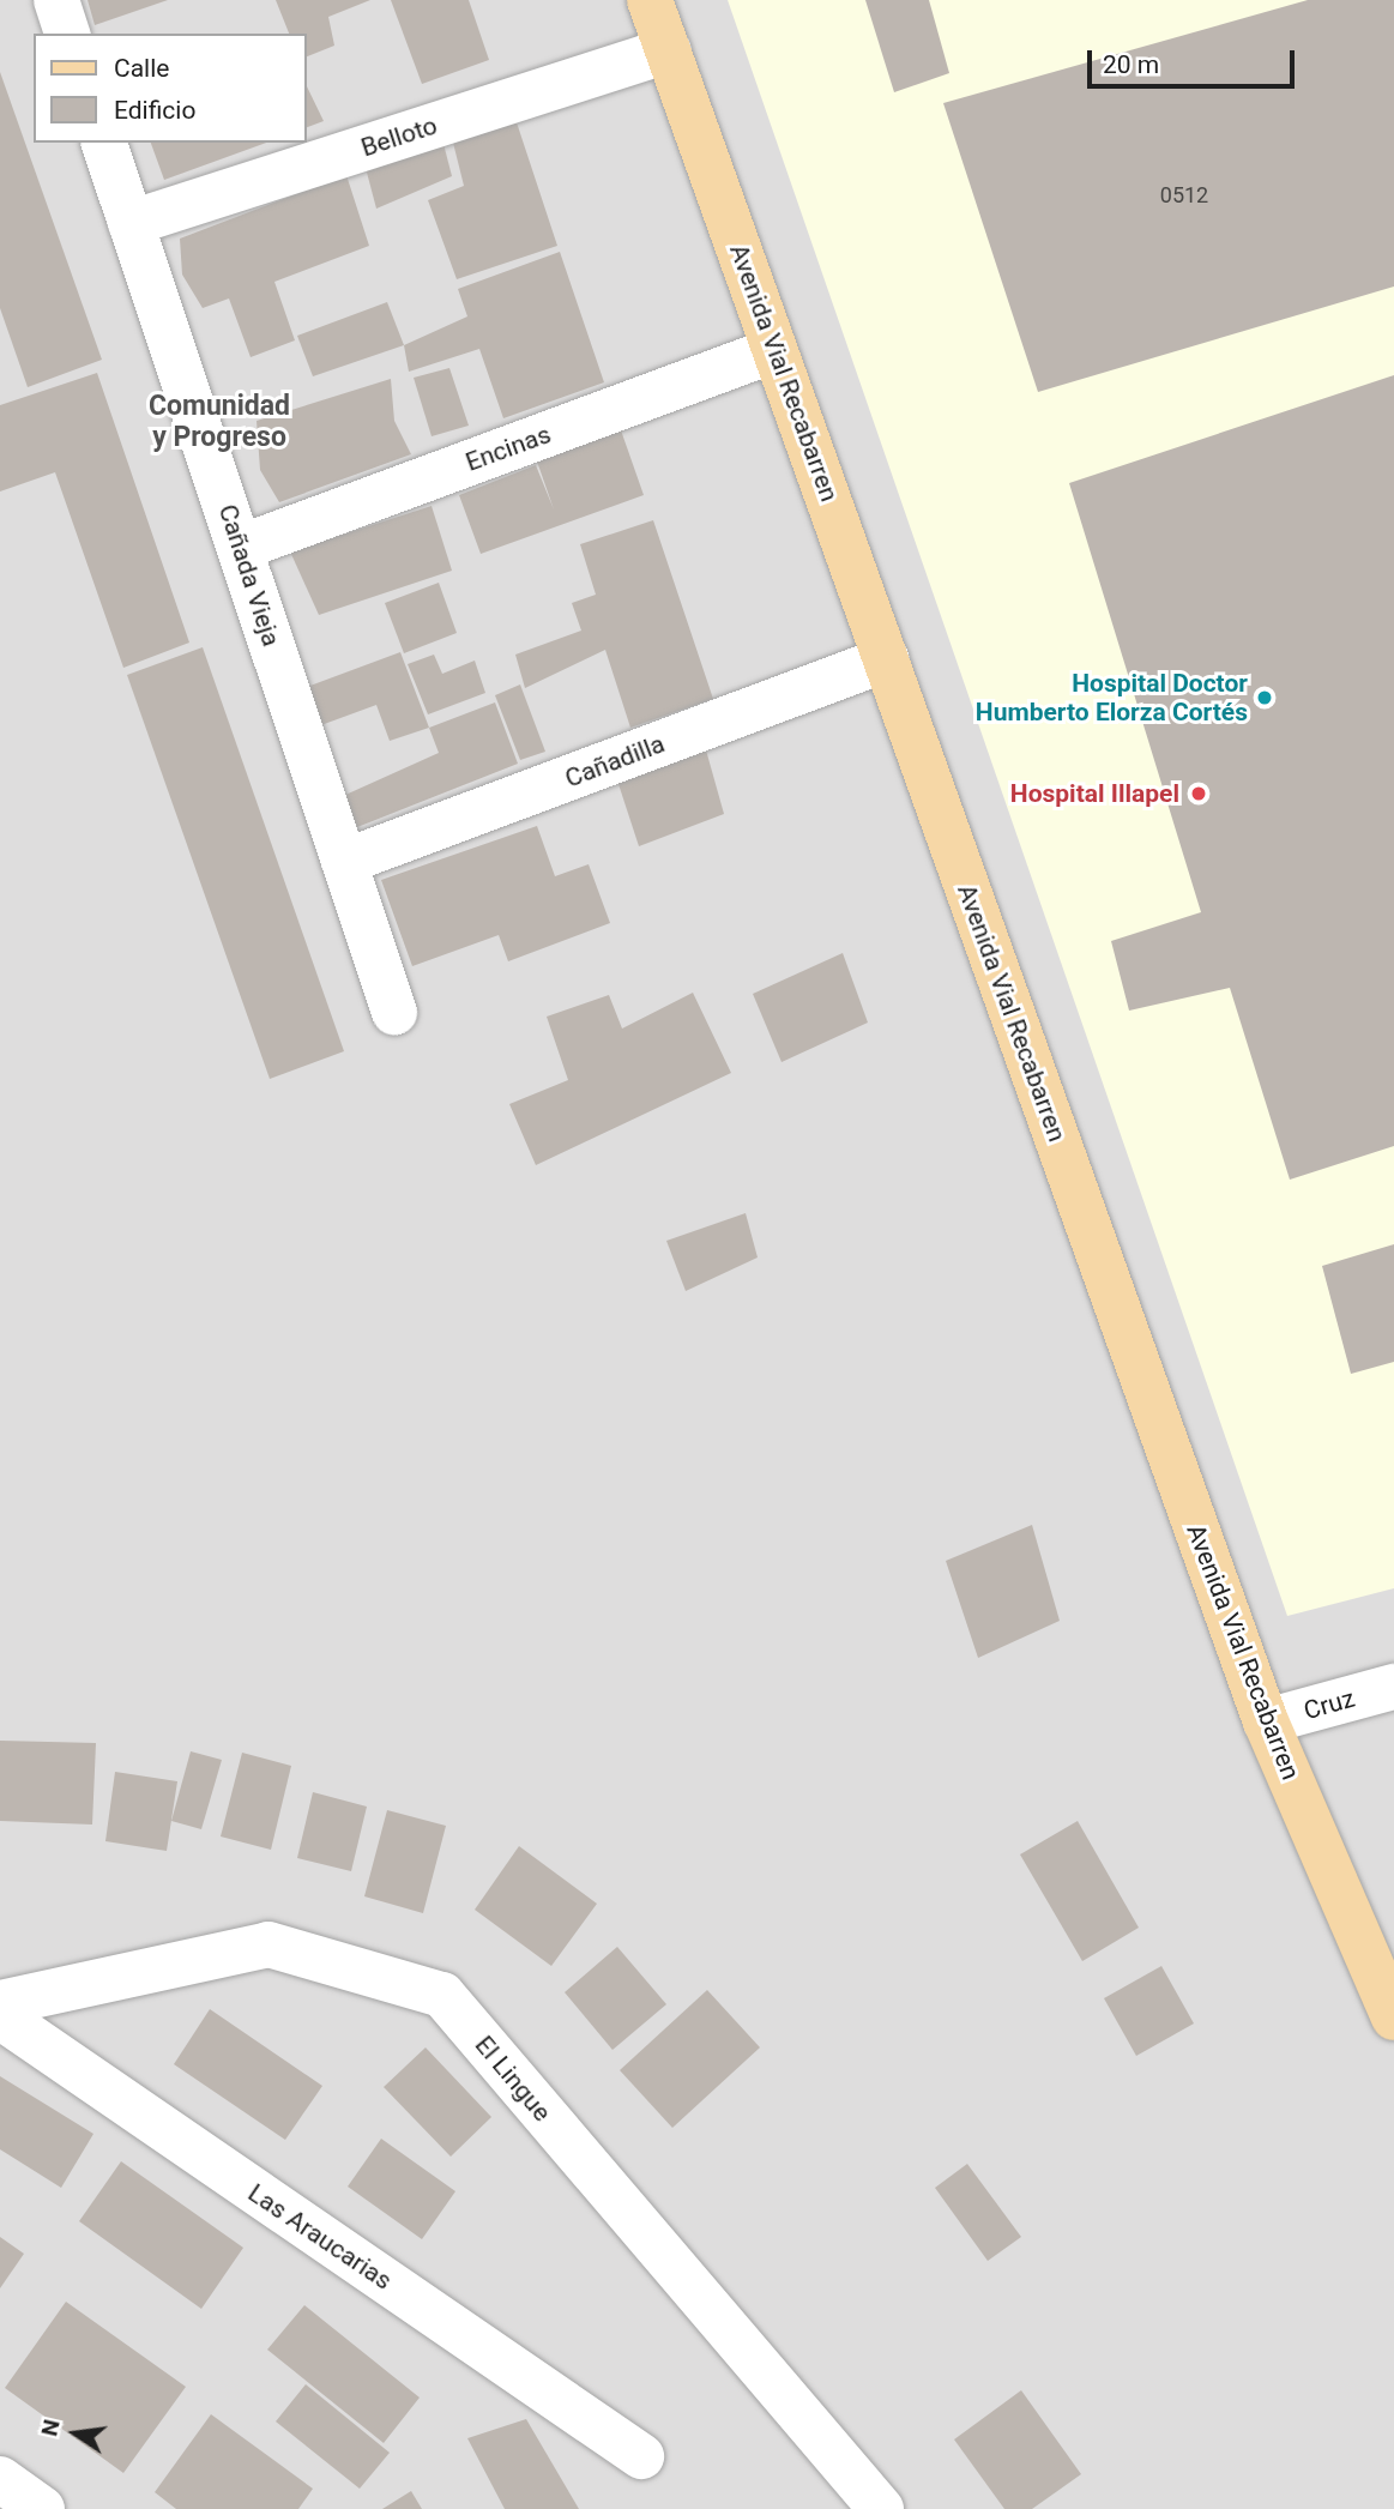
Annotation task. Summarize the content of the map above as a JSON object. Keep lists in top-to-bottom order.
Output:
{
  "streets": {
    "main road": ["Avenida Vial Recabarren"],
    "street": [
      "Belloto",
      "Encinas",
      "Cañada Vieja",
      "Cañadilla",
      "Cruz",
      "El Lingue",
      "Las Araucarias"
    ]
  },
  "crossings": [
    ["Belloto", "Avenida Vial Recabarren"],
    ["Belloto", "Cañada Vieja"],
    ["Avenida Vial Recabarren", "Encinas"],
    ["Avenida Vial Recabarren", "Cañadilla"],
    ["Avenida Vial Recabarren", "Cruz"],
    ["Encinas", "Cañada Vieja"],
    ["Cañada Vieja", "Cañadilla"]
  ],
  "districts": ["Comunidad y Progreso"],
  "places": ["Hospital Doctor Humberto Elorza Cortés", "Hospital Illapel"],
  "house_numbers": ["0512"],
  "legend": ["Calle", "Edificio"],
  "scale_bar": "20 m",
  "north": "left"
}
